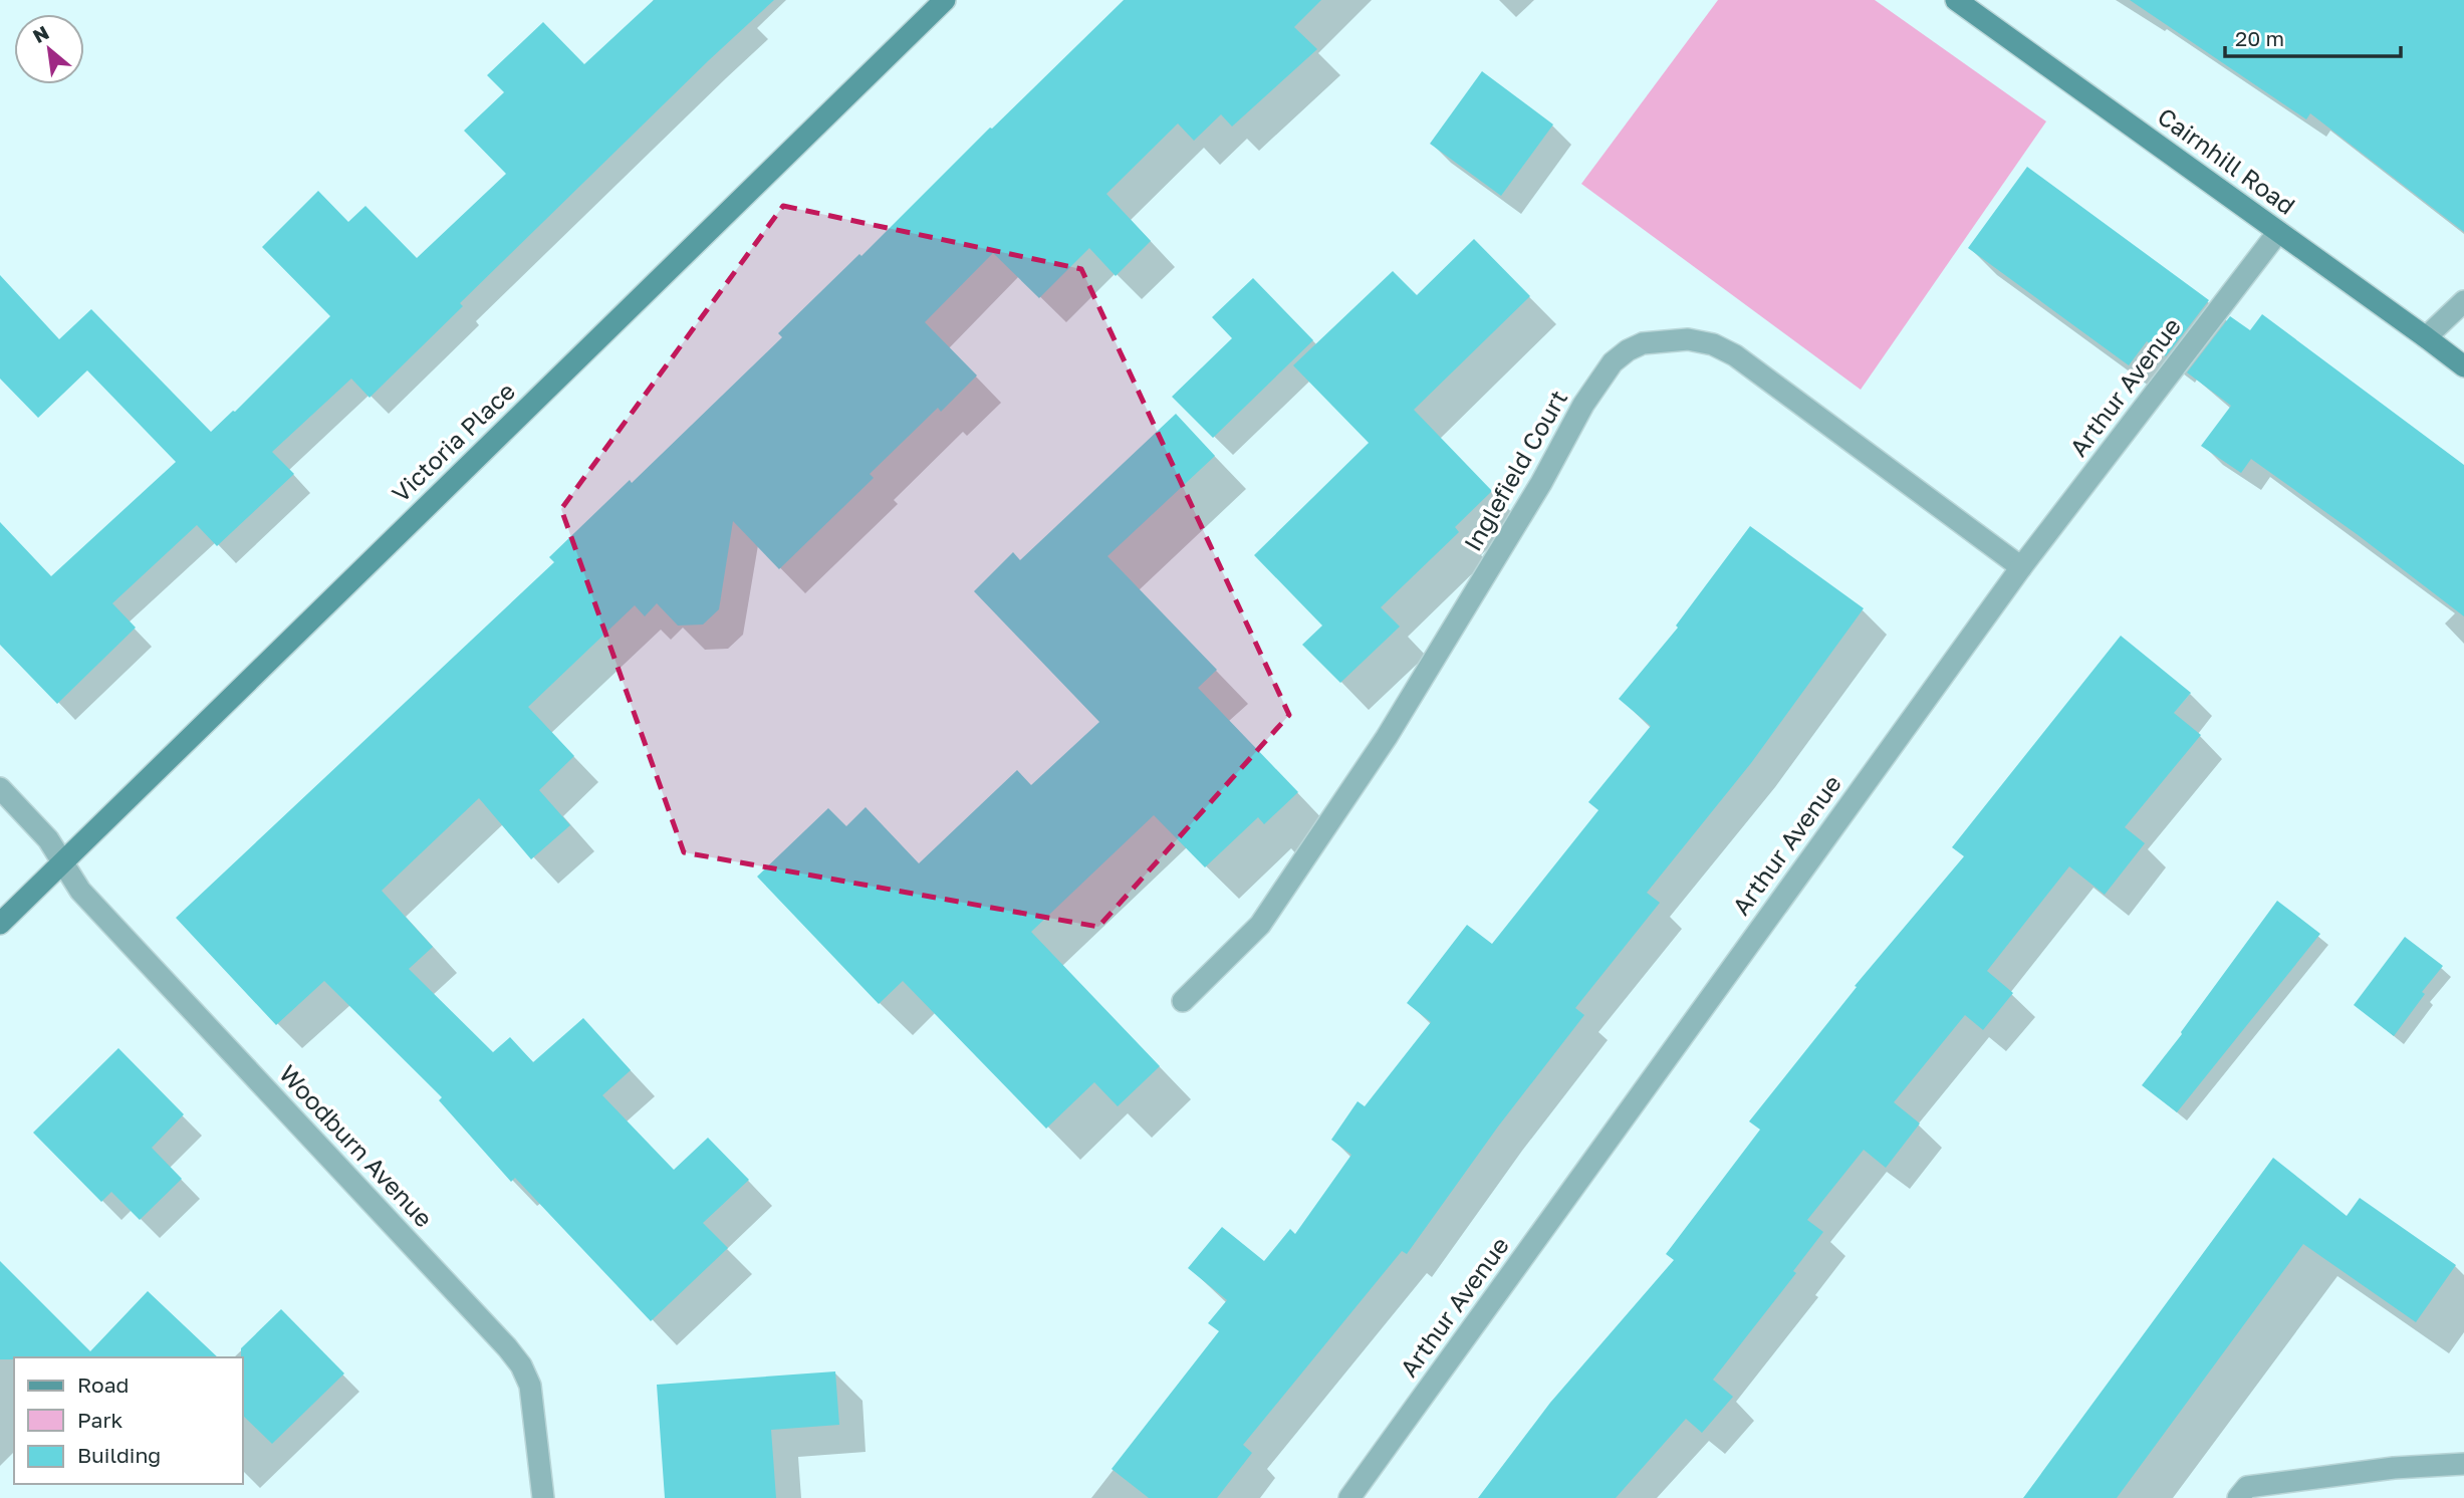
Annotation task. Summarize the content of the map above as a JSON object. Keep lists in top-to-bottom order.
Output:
{
  "streets": {
    "street": [
      "Cairnhill Road",
      "Arthur Avenue",
      "Victoria Place",
      "Inglefield Court",
      "Woodburn Avenue"
    ]
  },
  "crossings": [
    ["Cairnhill Road", "Arthur Avenue"],
    ["Arthur Avenue", "Inglefield Court"],
    ["Victoria Place", "Woodburn Avenue"]
  ],
  "legend": ["Road", "Park", "Building"],
  "scale_bar": "20 m",
  "north": "top left"
}
